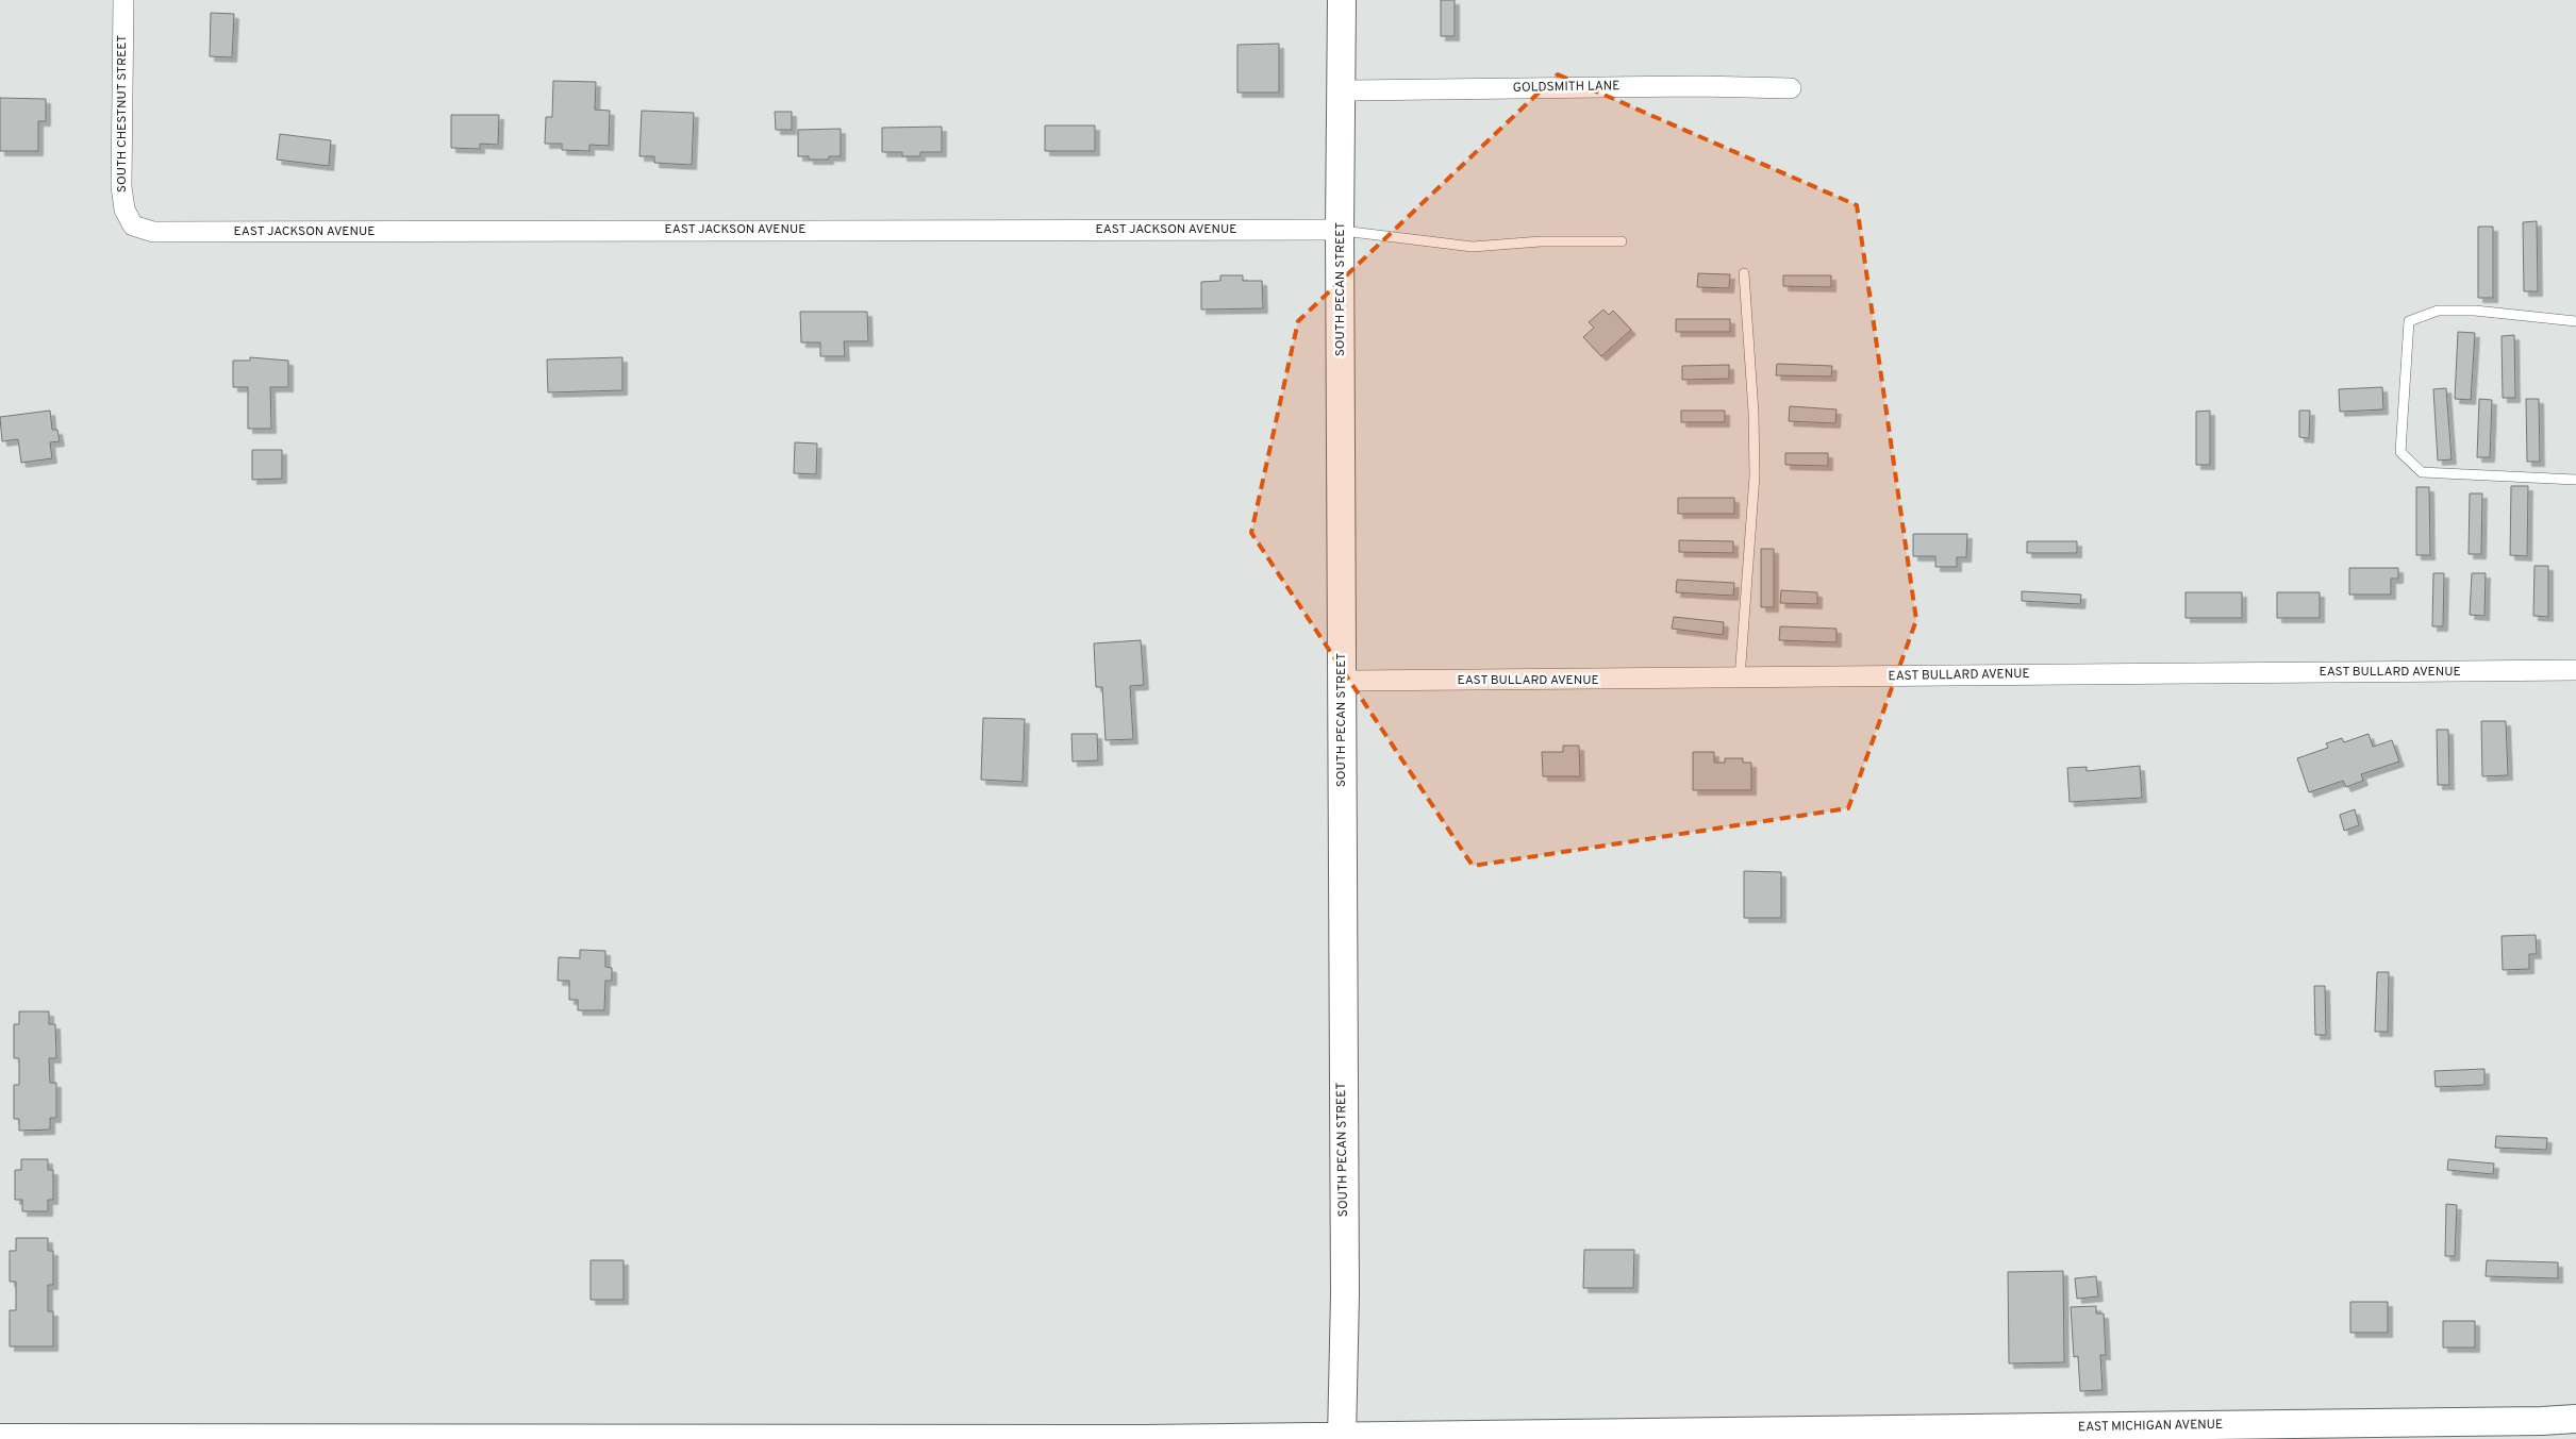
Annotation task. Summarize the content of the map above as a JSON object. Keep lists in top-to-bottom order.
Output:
{
  "streets": {
    "street": [
      "GOLDSMITH LANE",
      "SOUTH CHESTNUT STREET",
      "EAST JACKSON AVENUE",
      "SOUTH PECAN STREET",
      "EAST BULLARD AVENUE",
      "EAST MICHIGAN AVENUE"
    ]
  },
  "crossings": [
    ["GOLDSMITH LANE", "SOUTH PECAN STREET"],
    ["SOUTH CHESTNUT STREET", "EAST JACKSON AVENUE"],
    ["EAST JACKSON AVENUE", "SOUTH PECAN STREET"],
    ["SOUTH PECAN STREET", "EAST BULLARD AVENUE"],
    ["SOUTH PECAN STREET", "EAST MICHIGAN AVENUE"]
  ]
}
